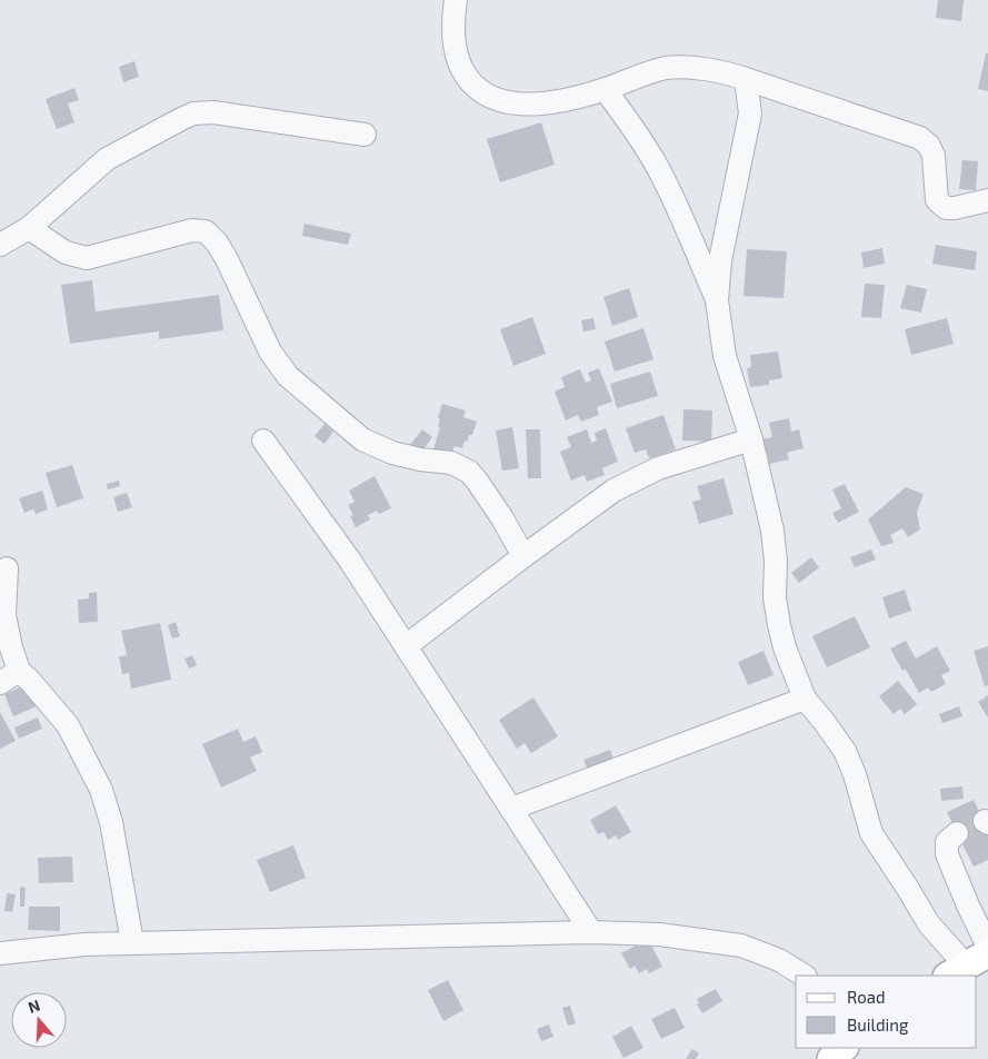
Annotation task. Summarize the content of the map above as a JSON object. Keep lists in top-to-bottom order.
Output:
{
  "legend": ["Road", "Building"],
  "north": "top"
}
